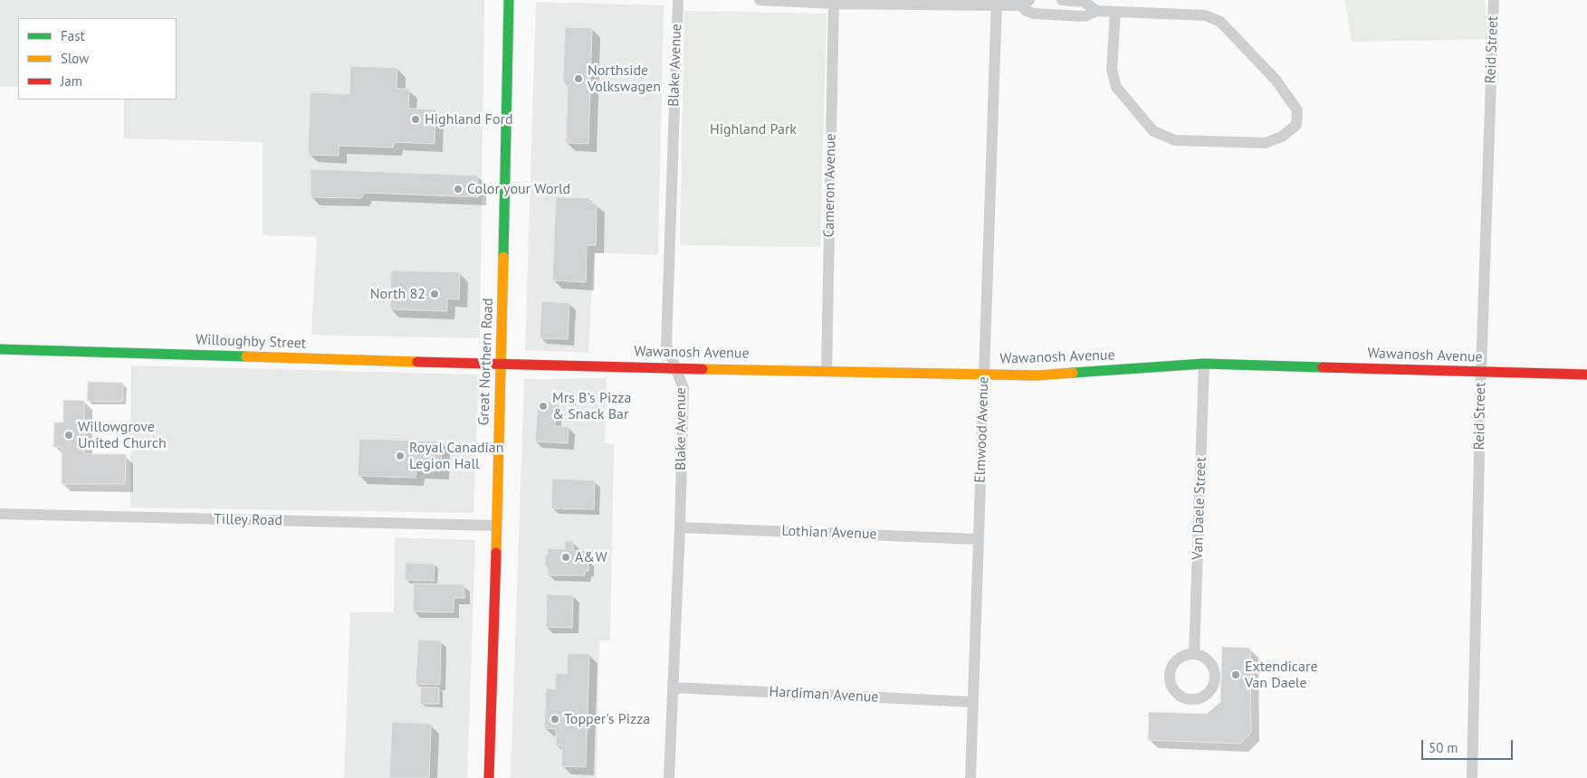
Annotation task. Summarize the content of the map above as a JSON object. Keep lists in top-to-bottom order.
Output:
{
  "streets": {
    "street": [
      "Reid Street",
      "Blake Avenue",
      "Cameron Avenue",
      "Willoughby Street",
      "Wawanosh Avenue",
      "Great Northern Road",
      "Elmwood Avenue",
      "Van Daele Street",
      "Tilley Road",
      "Lothian Avenue",
      "Hardiman Avenue"
    ]
  },
  "crossings": [
    ["Reid Street", "Wawanosh Avenue"],
    ["Blake Avenue", "Wawanosh Avenue"],
    ["Blake Avenue", "Lothian Avenue"],
    ["Blake Avenue", "Hardiman Avenue"],
    ["Cameron Avenue", "Wawanosh Avenue"],
    ["Willoughby Street", "Wawanosh Avenue"],
    ["Willoughby Street", "Great Northern Road"],
    ["Wawanosh Avenue", "Great Northern Road"],
    ["Wawanosh Avenue", "Elmwood Avenue"],
    ["Wawanosh Avenue", "Van Daele Street"],
    ["Great Northern Road", "Tilley Road"],
    ["Elmwood Avenue", "Lothian Avenue"],
    ["Elmwood Avenue", "Hardiman Avenue"]
  ],
  "parks": ["Highland Park"],
  "places": [
    "Northside Volkswagen",
    "Highland Ford",
    "Color your World",
    "North 82",
    "Mrs B's Pizza & Snack Bar",
    "Willowgrove United Church",
    "Royal Canadian Legion Hall",
    "A&W",
    "Extendicare Van Daele",
    "Topper's Pizza"
  ],
  "legend": ["Fast", "Slow", "Jam"],
  "scale_bar": "50 m"
}
